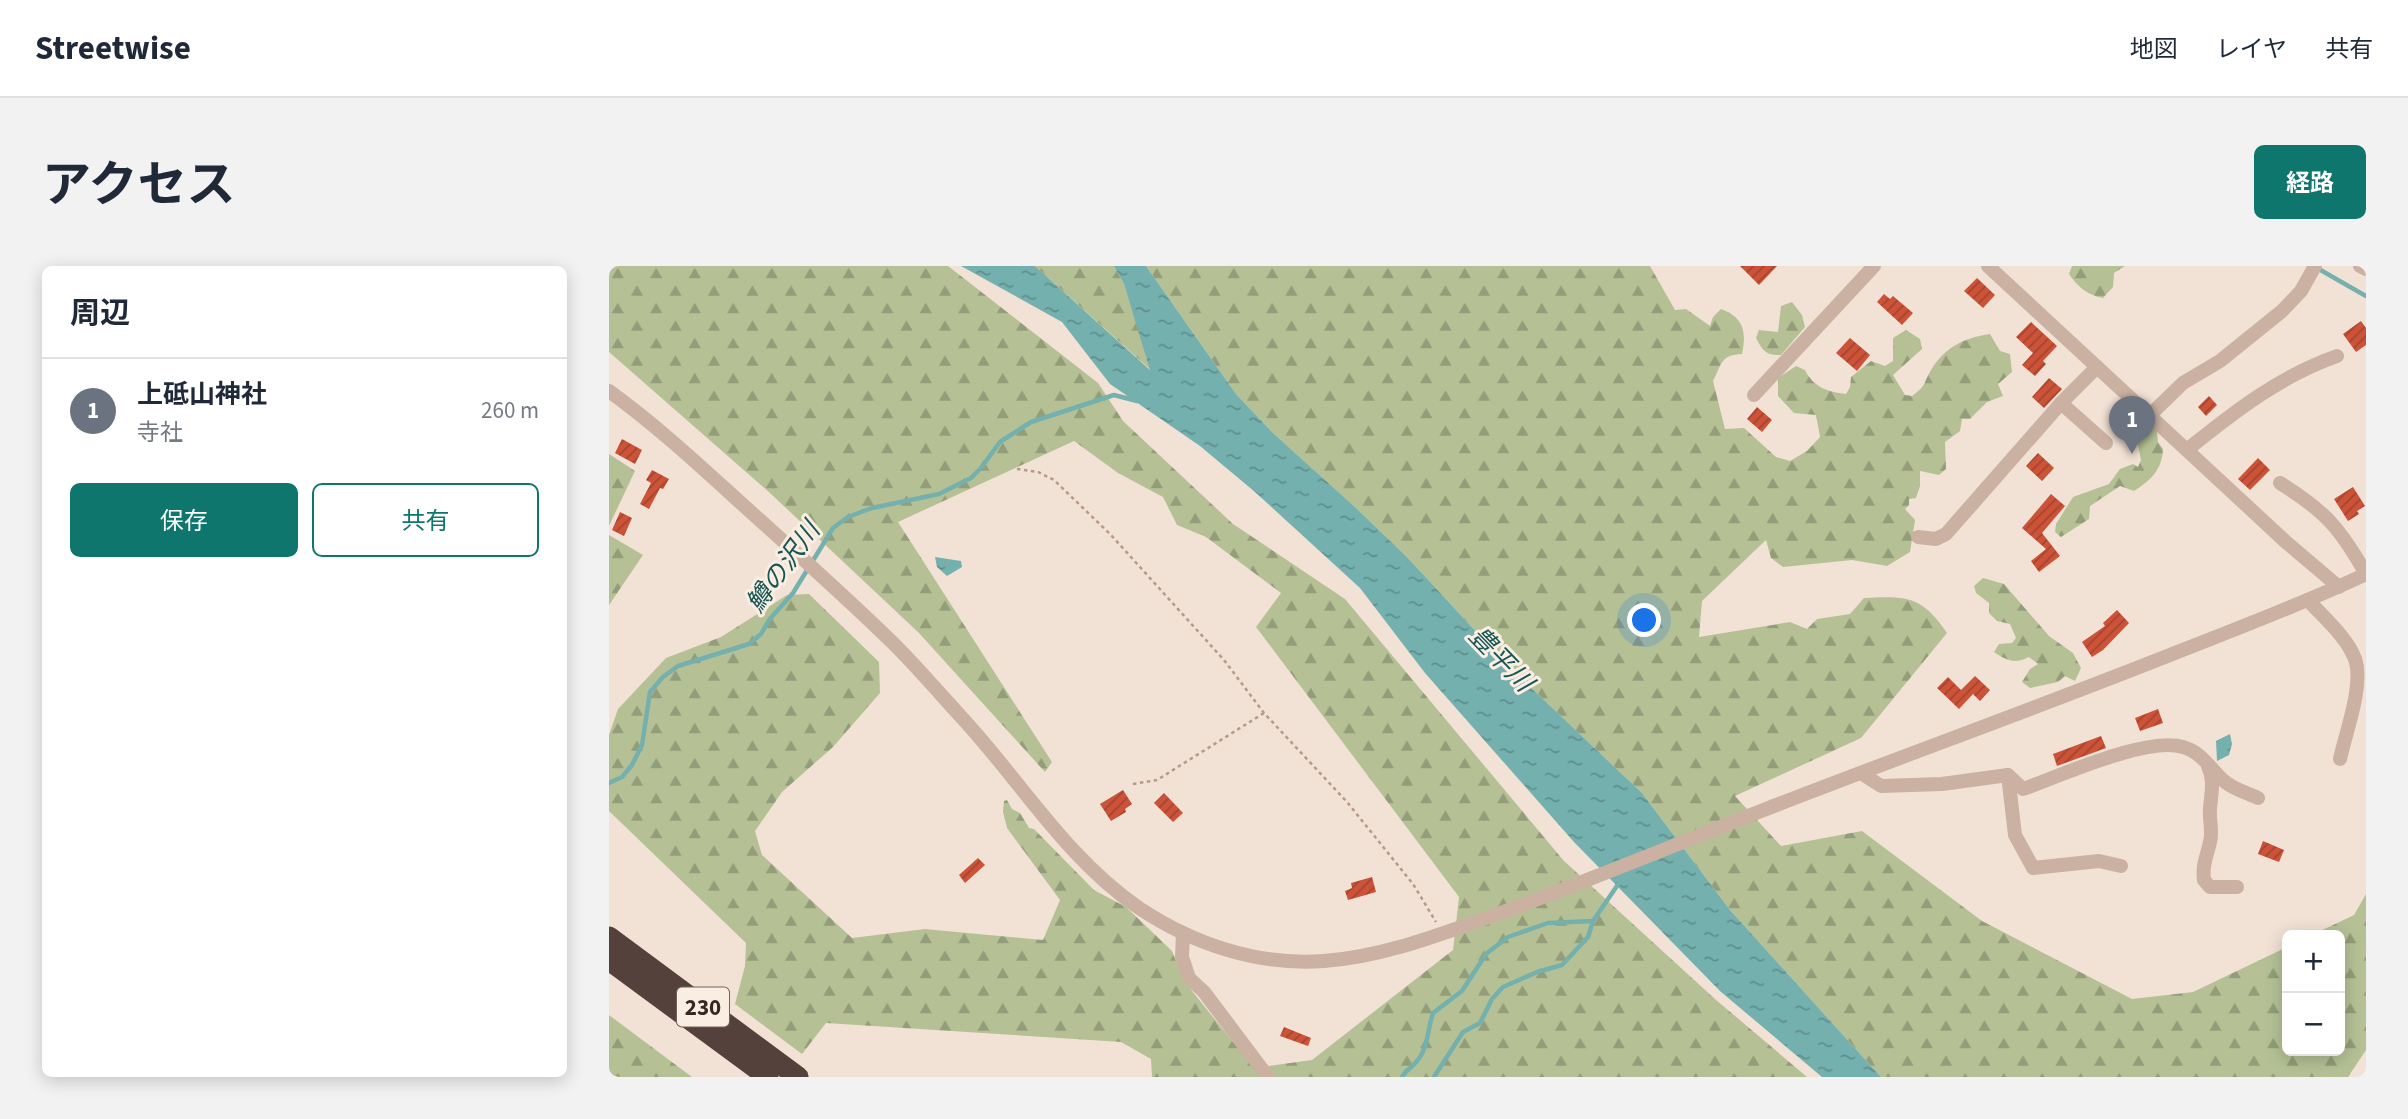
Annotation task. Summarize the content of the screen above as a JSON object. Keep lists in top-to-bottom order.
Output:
{
  "streets": {
    "highway": ["230"]
  },
  "water": ["鱒の沢川", "豊平川"],
  "page": {
    "header": "Streetwise",
    "nav": ["地図", "レイヤ", "共有"],
    "title": "アクセス",
    "buttons": [
      "経路",
      ["保存", "共有"]
    ],
    "heading": "周辺",
    "list": [
      {
        "mark": "1",
        "name": "上砥山神社",
        "note": "寺社",
        "value": "260 m"
      }
    ],
    "pins": "1",
    "map_buttons": ["+", "−"]
  }
}
